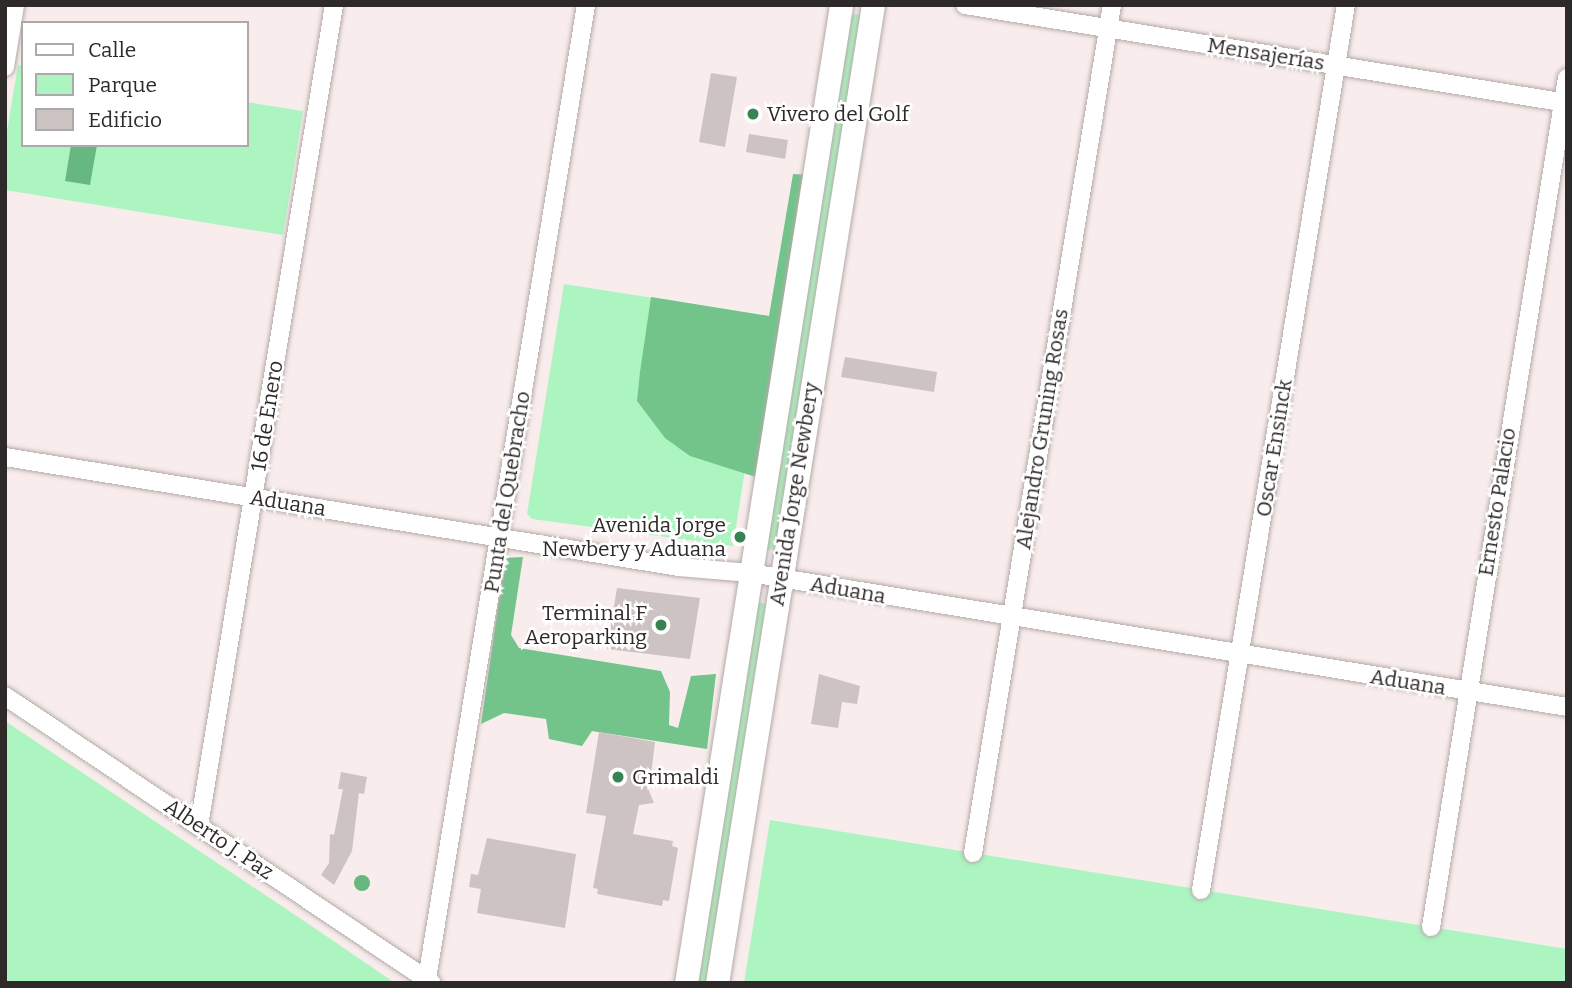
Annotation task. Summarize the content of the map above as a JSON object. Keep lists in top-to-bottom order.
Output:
{
  "streets": {
    "main road": ["Avenida Jorge Newbery"],
    "street": [
      "Mensajerías",
      "16 de Enero",
      "Alejandro Gruning Rosas",
      "Oscar Ensinck",
      "Punta del Quebracho",
      "Ernesto Palacio",
      "Aduana",
      "Alberto J. Paz"
    ]
  },
  "crossings": [
    ["Mensajerías", "Alejandro Gruning Rosas"],
    ["Mensajerías", "Oscar Ensinck"],
    ["Mensajerías", "Ernesto Palacio"],
    ["16 de Enero", "Aduana"],
    ["16 de Enero", "Alberto J. Paz"],
    ["Alejandro Gruning Rosas", "Aduana"],
    ["Oscar Ensinck", "Aduana"],
    ["Punta del Quebracho", "Aduana"],
    ["Punta del Quebracho", "Alberto J. Paz"],
    ["Avenida Jorge Newbery", "Aduana"],
    ["Ernesto Palacio", "Aduana"]
  ],
  "places": [
    "Vivero del Golf",
    "Avenida Jorge Newbery y Aduana",
    "Terminal F Aeroparking",
    "Grimaldi"
  ],
  "legend": ["Calle", "Parque", "Edificio"]
}
